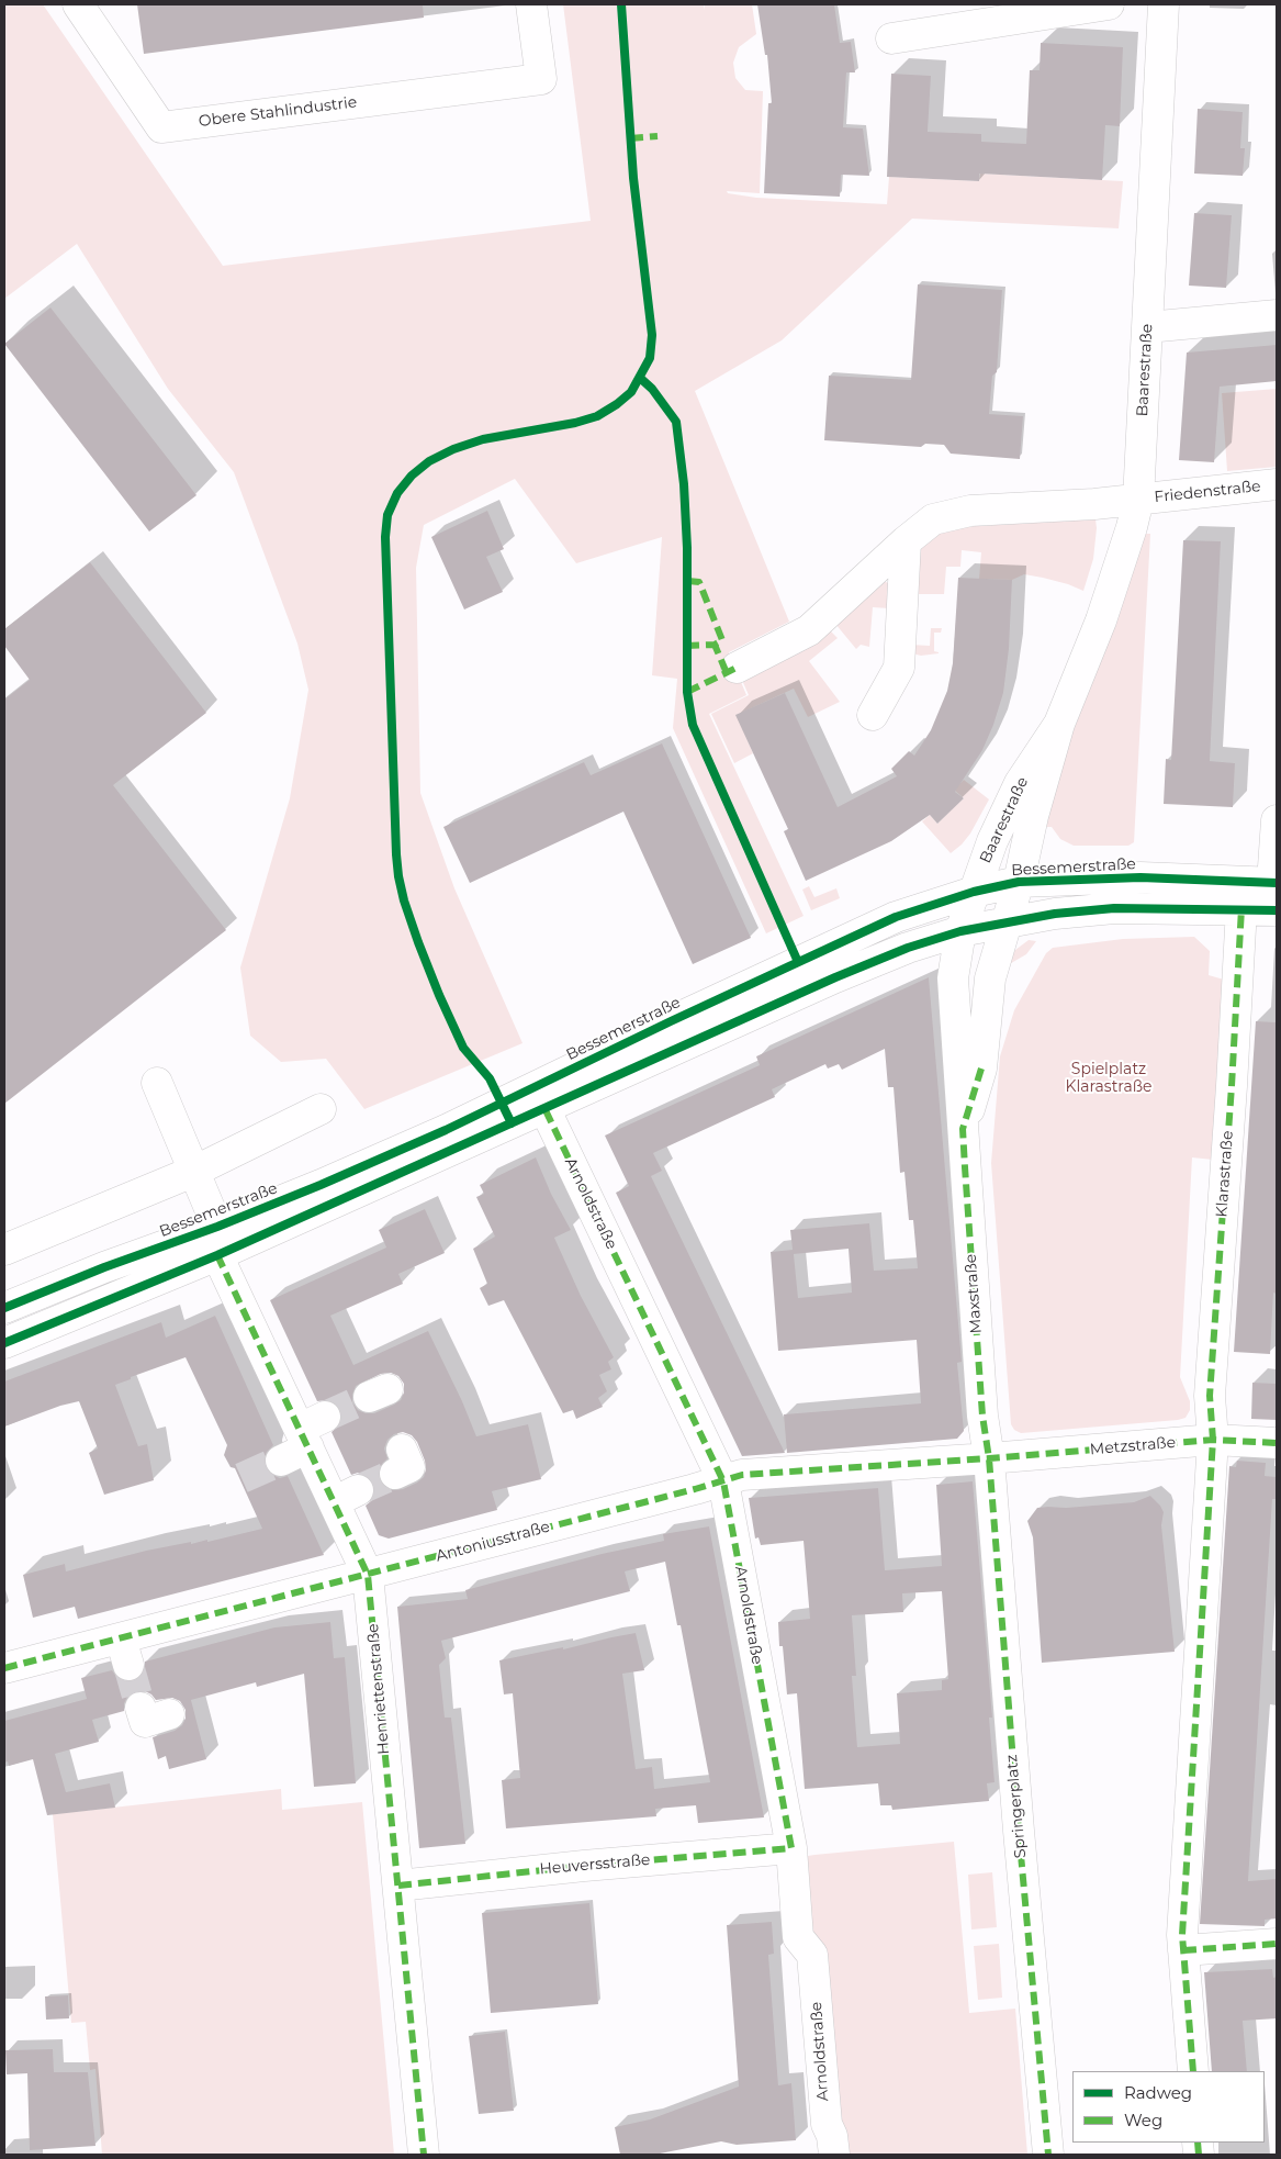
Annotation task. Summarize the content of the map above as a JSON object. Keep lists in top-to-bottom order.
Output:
{
  "streets": {
    "street": [
      "Obere Stahlindustrie",
      "Baarestraße",
      "Friedenstraße",
      "Bessemerstraße",
      "Klarastraße",
      "Arnoldstraße",
      "Maxstraße",
      "Metzstraße",
      "Antoniusstraße",
      "Henriettenstraße",
      "Springerplatz",
      "Heuversstraße"
    ]
  },
  "crossings": [
    ["Baarestraße", "Friedenstraße"],
    ["Baarestraße", "Bessemerstraße"],
    ["Bessemerstraße", "Klarastraße"],
    ["Bessemerstraße", "Arnoldstraße"],
    ["Bessemerstraße", "Maxstraße"],
    ["Bessemerstraße", "Henriettenstraße"],
    ["Klarastraße", "Metzstraße"],
    ["Arnoldstraße", "Antoniusstraße"],
    ["Arnoldstraße", "Heuversstraße"],
    ["Maxstraße", "Metzstraße"],
    ["Maxstraße", "Antoniusstraße"],
    ["Maxstraße", "Springerplatz"],
    ["Metzstraße", "Antoniusstraße"],
    ["Metzstraße", "Springerplatz"],
    ["Antoniusstraße", "Henriettenstraße"],
    ["Antoniusstraße", "Springerplatz"],
    ["Henriettenstraße", "Heuversstraße"]
  ],
  "parks": ["Spielplatz Klarastraße"],
  "legend": ["Radweg", "Weg"]
}
